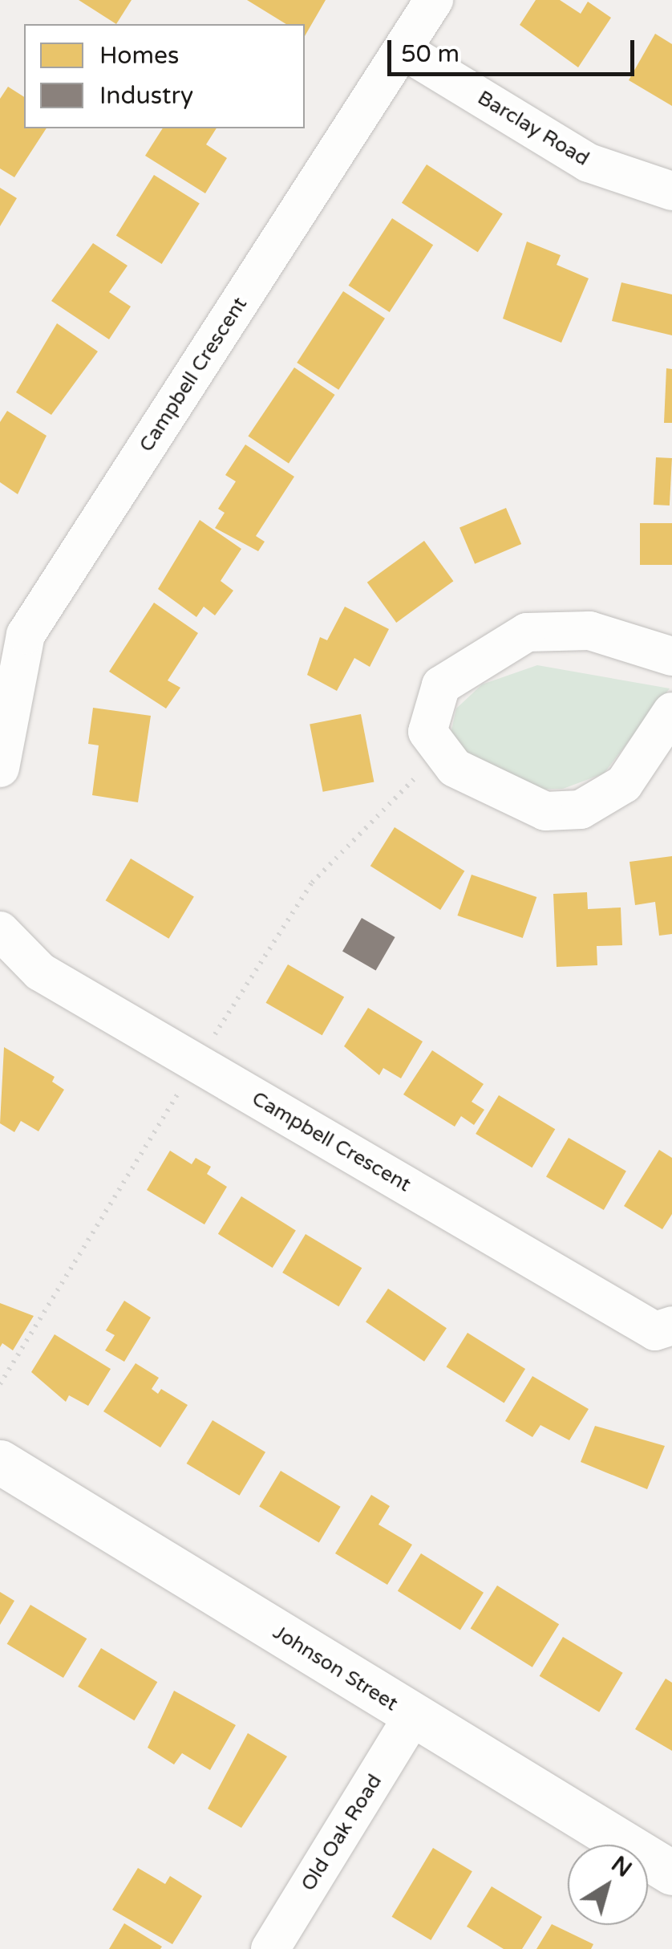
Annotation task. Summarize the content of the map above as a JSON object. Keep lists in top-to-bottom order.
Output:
{
  "streets": {
    "street": [
      "Barclay Road",
      "Campbell Crescent",
      "Johnson Street",
      "Old Oak Road"
    ]
  },
  "crossings": [
    ["Barclay Road", "Campbell Crescent"],
    ["Johnson Street", "Old Oak Road"]
  ],
  "legend": ["Homes", "Industry"],
  "scale_bar": "50 m",
  "north": "top right"
}
